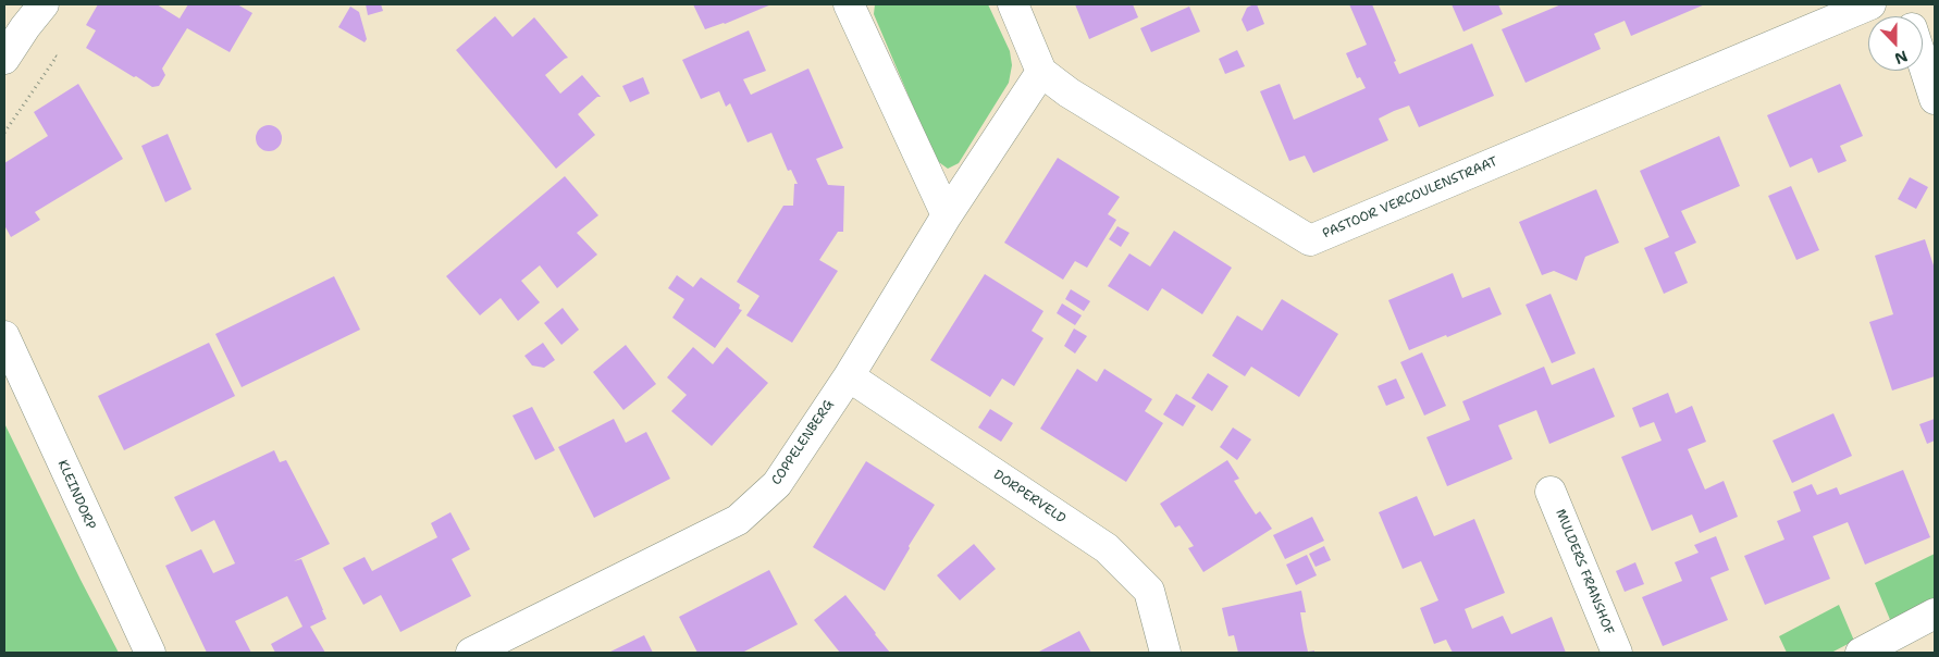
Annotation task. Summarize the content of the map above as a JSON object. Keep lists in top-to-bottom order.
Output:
{
  "streets": {
    "street": [
      "PASTOOR VERCOULENSTRAAT",
      "COPPELENBERG",
      "KLEINDORP",
      "DORPERVELD",
      "MULDERS FRANSHOF"
    ]
  },
  "crossings": [
    ["PASTOOR VERCOULENSTRAAT", "COPPELENBERG"],
    ["COPPELENBERG", "DORPERVELD"]
  ],
  "north": "bottom"
}
